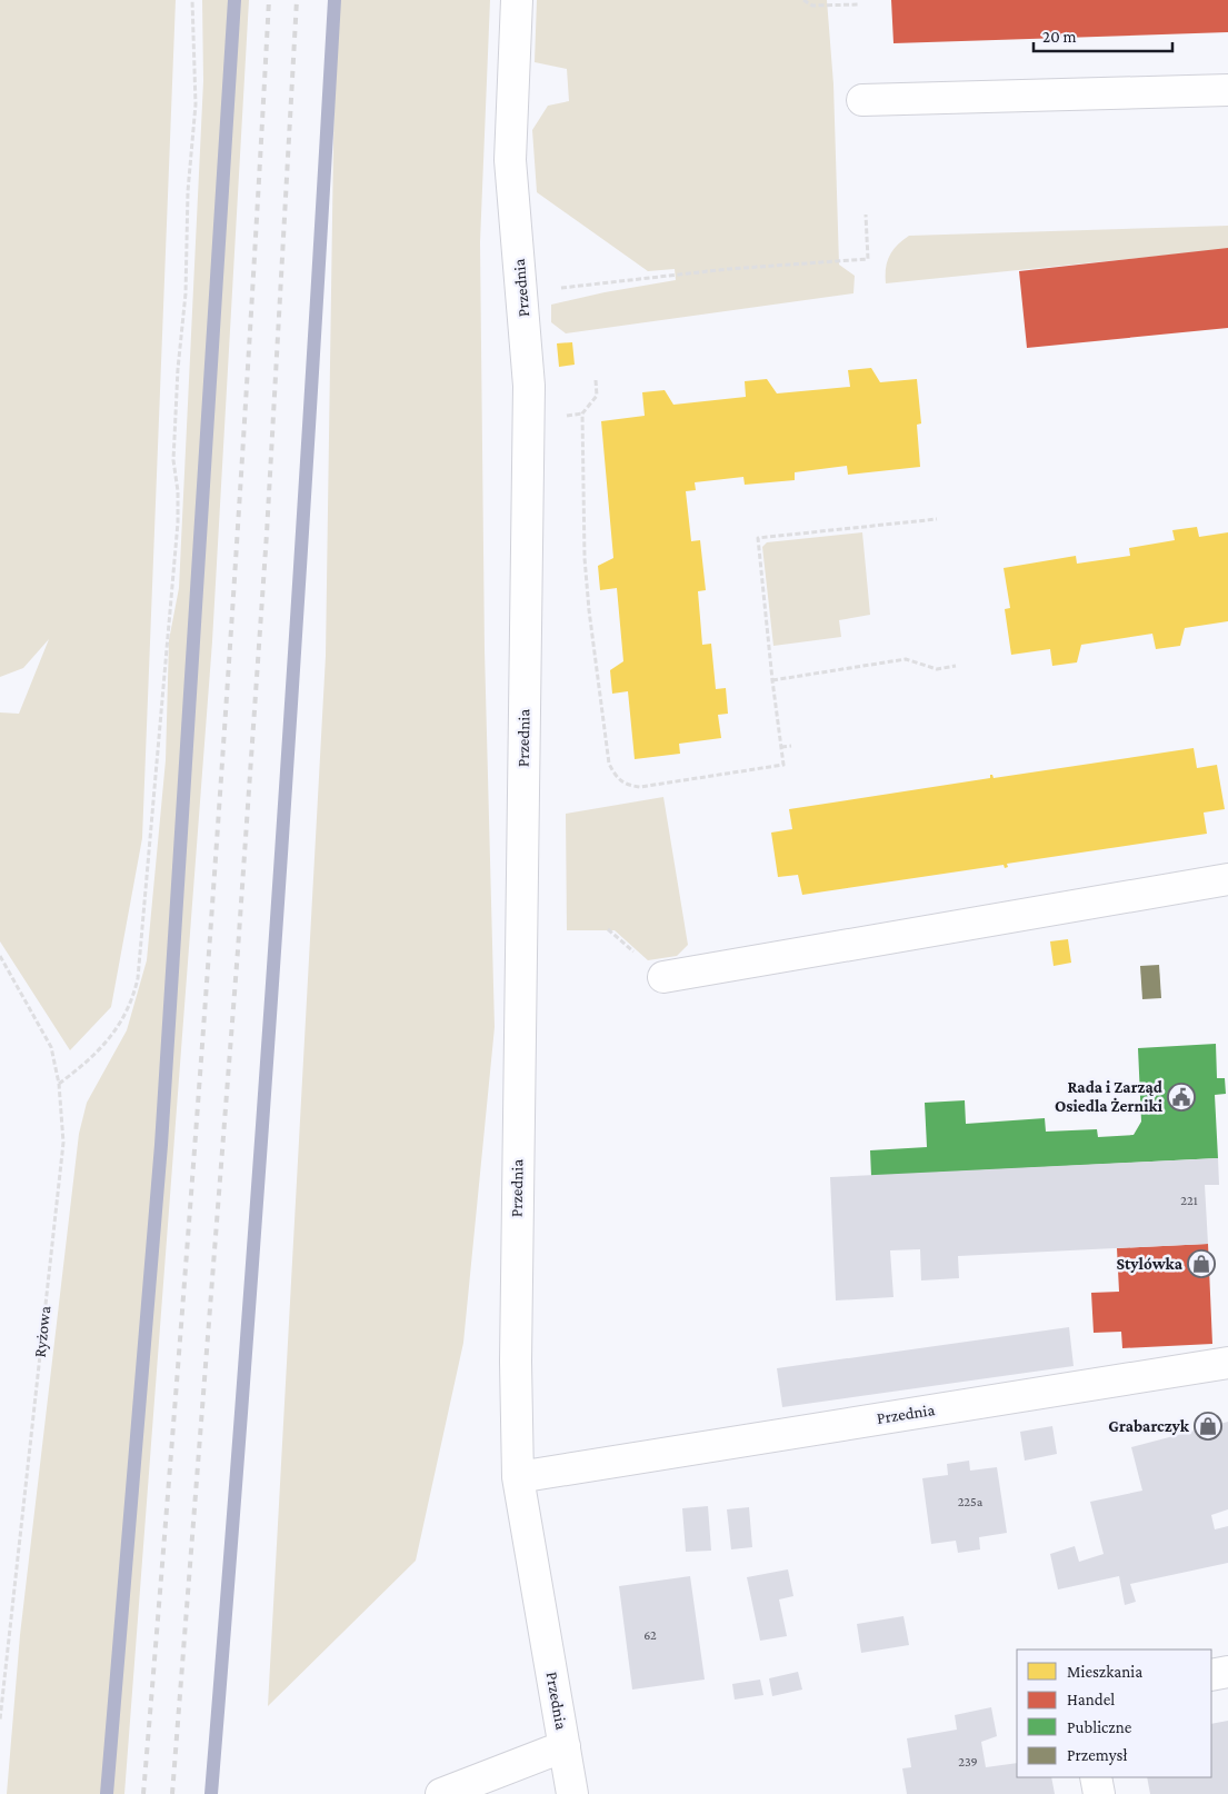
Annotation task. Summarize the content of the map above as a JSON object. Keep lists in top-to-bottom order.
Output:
{
  "streets": {
    "street": ["Przednia"],
    "path": ["Ryżowa"]
  },
  "places": {
    "public building": ["Rada i Zarząd Osiedla Żerniki"],
    "shop": ["Stylówka", "Grabarczyk"]
  },
  "house_numbers": [
    "221",
    "225a",
    "62",
    "239"
  ],
  "legend": [
    "Mieszkania",
    "Handel",
    "Publiczne",
    "Przemysł"
  ],
  "scale_bar": "20 m"
}
